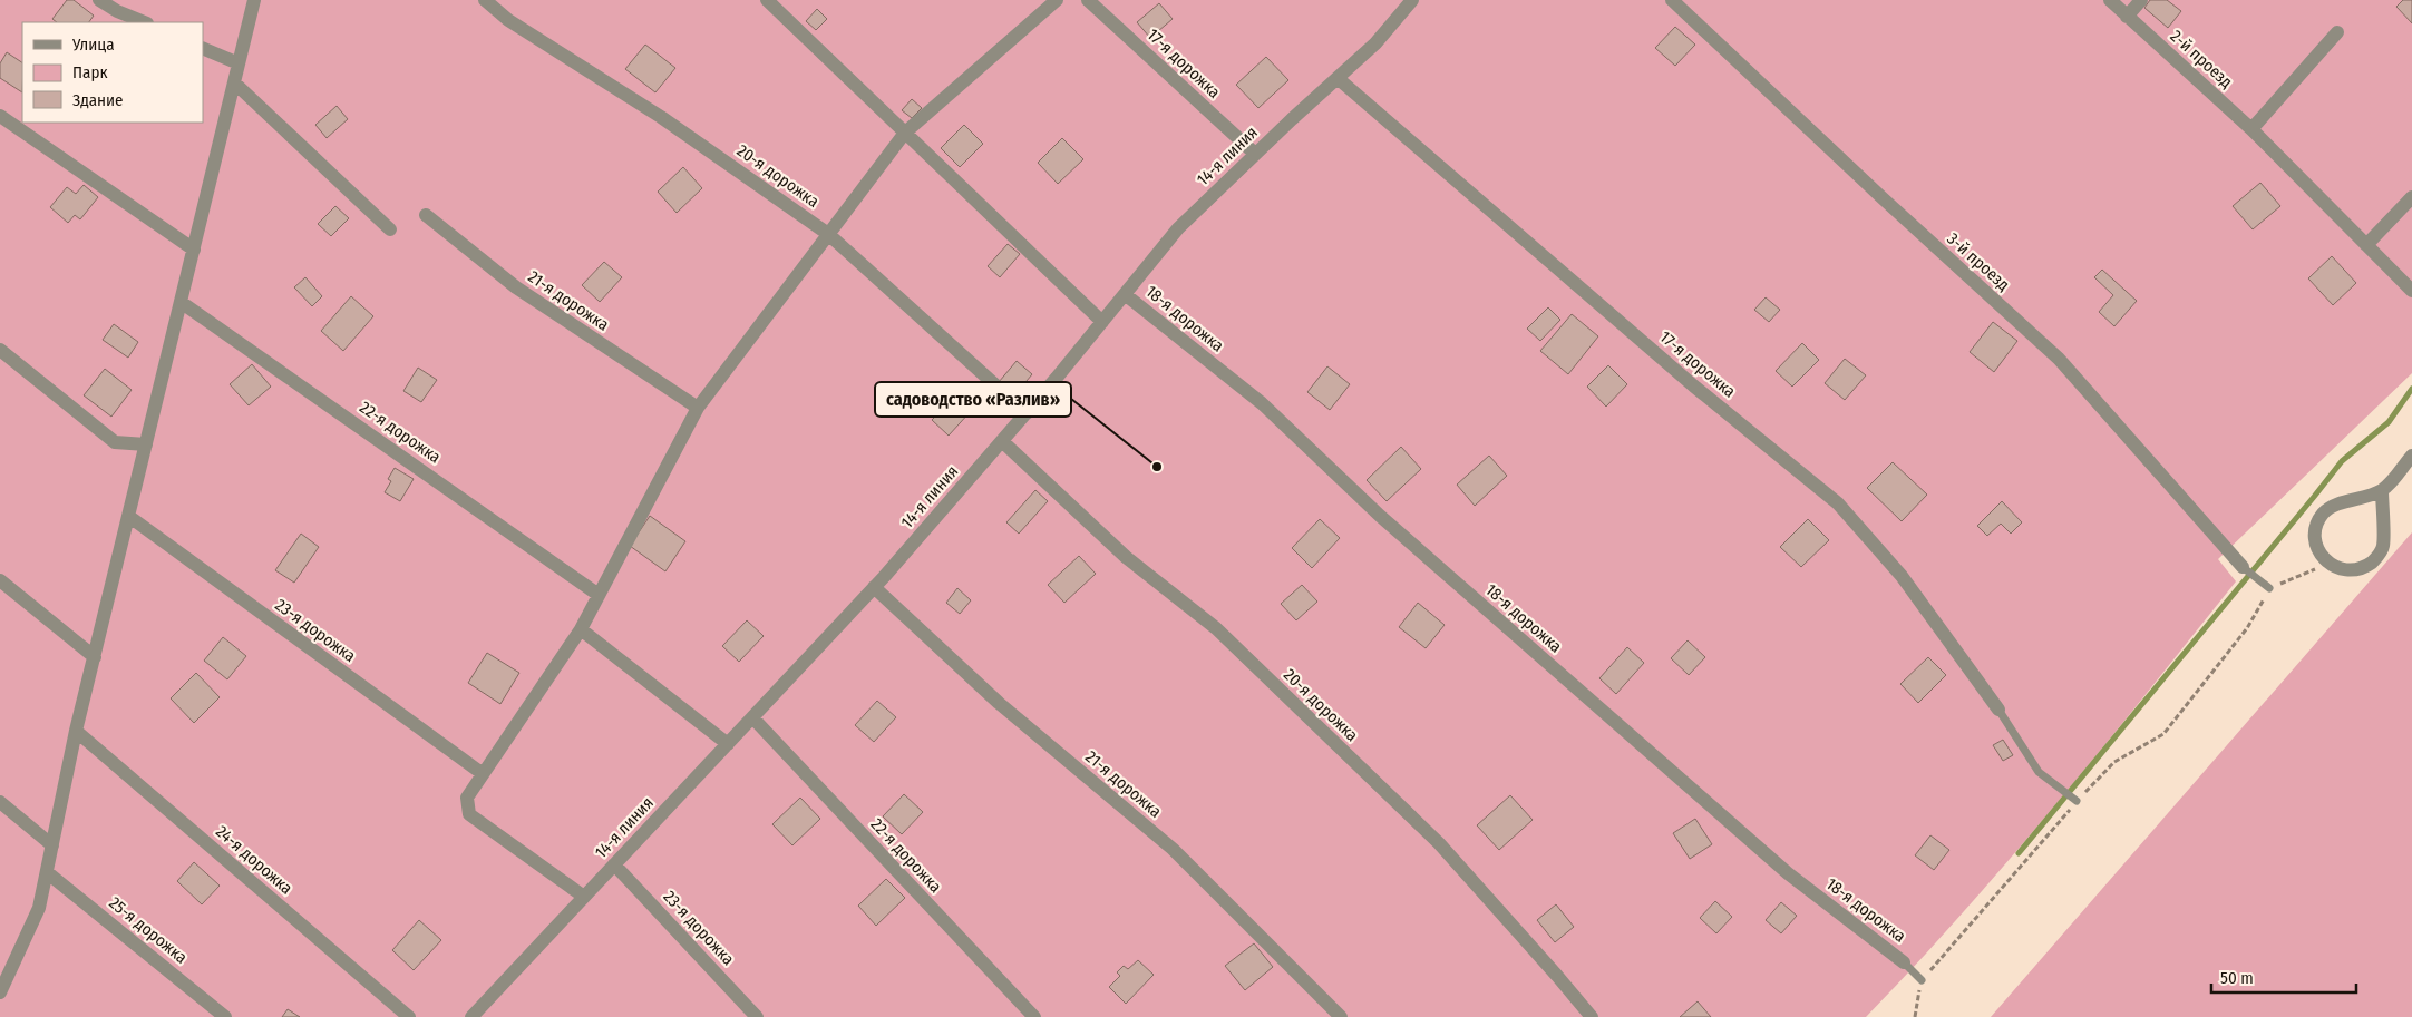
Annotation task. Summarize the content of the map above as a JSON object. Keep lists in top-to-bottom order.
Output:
{
  "streets": {
    "street": [
      "2-й проезд",
      "17-я дорожка",
      "14-я линия",
      "20-я дорожка",
      "3-й проезд",
      "21-я дорожка",
      "18-я дорожка",
      "22-я дорожка",
      "23-я дорожка",
      "24-я дорожка",
      "25-я дорожка"
    ]
  },
  "crossings": [
    ["17-я дорожка", "14-я линия"],
    ["14-я линия", "20-я дорожка"],
    ["14-я линия", "21-я дорожка"],
    ["14-я линия", "18-я дорожка"],
    ["14-я линия", "22-я дорожка"],
    ["14-я линия", "23-я дорожка"]
  ],
  "places": ["садоводство «Разлив»"],
  "legend": ["Улица", "Парк", "Здание"],
  "scale_bar": "50 m"
}
